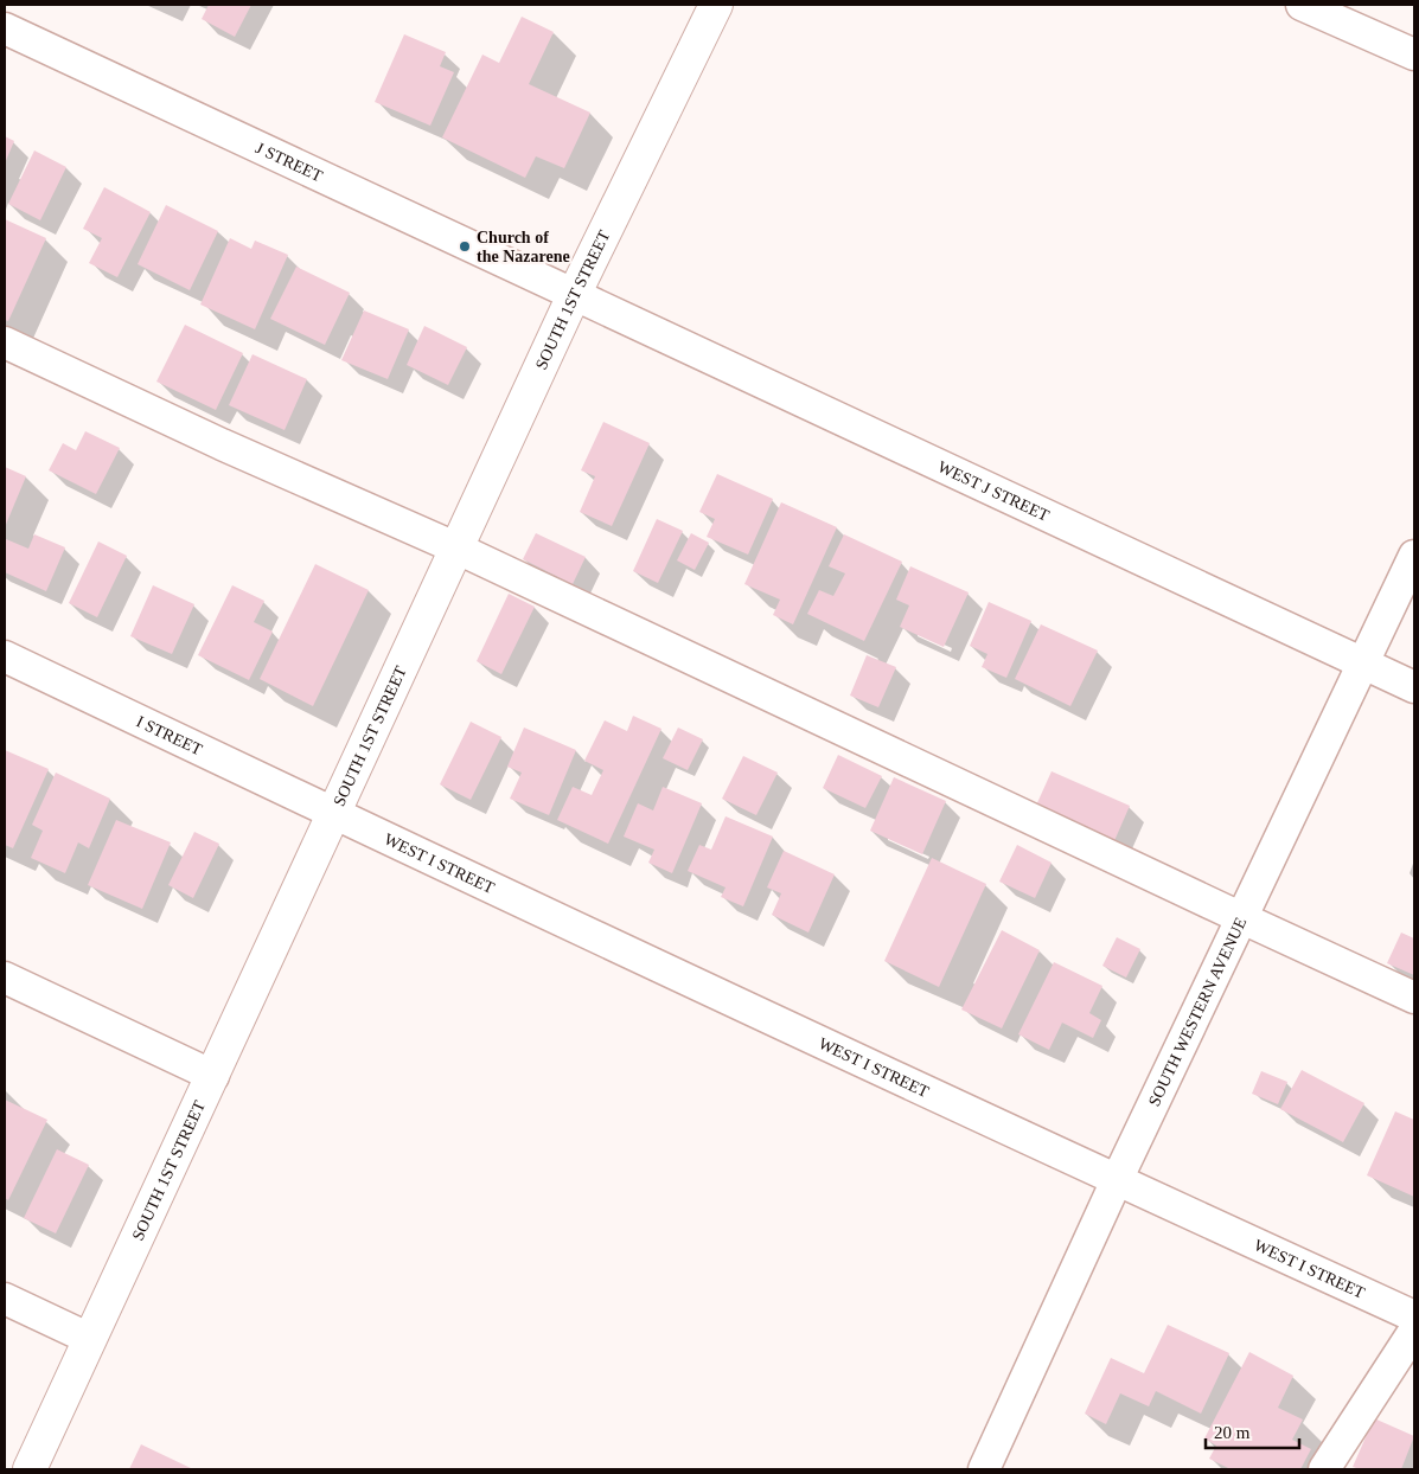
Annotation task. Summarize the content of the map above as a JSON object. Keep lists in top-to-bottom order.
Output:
{
  "streets": {
    "highway": ["SOUTH 1ST STREET"],
    "street": [
      "J STREET",
      "WEST J STREET",
      "I STREET",
      "WEST I STREET",
      "SOUTH WESTERN AVENUE"
    ]
  },
  "crossings": [
    ["J STREET", "SOUTH 1ST STREET"],
    ["J STREET", "WEST J STREET"],
    ["SOUTH 1ST STREET", "WEST J STREET"],
    ["SOUTH 1ST STREET", "I STREET"],
    ["SOUTH 1ST STREET", "WEST I STREET"],
    ["WEST J STREET", "SOUTH WESTERN AVENUE"],
    ["I STREET", "WEST I STREET"],
    ["WEST I STREET", "SOUTH WESTERN AVENUE"]
  ],
  "places": ["Church of the Nazarene"],
  "scale_bar": "20 m"
}
